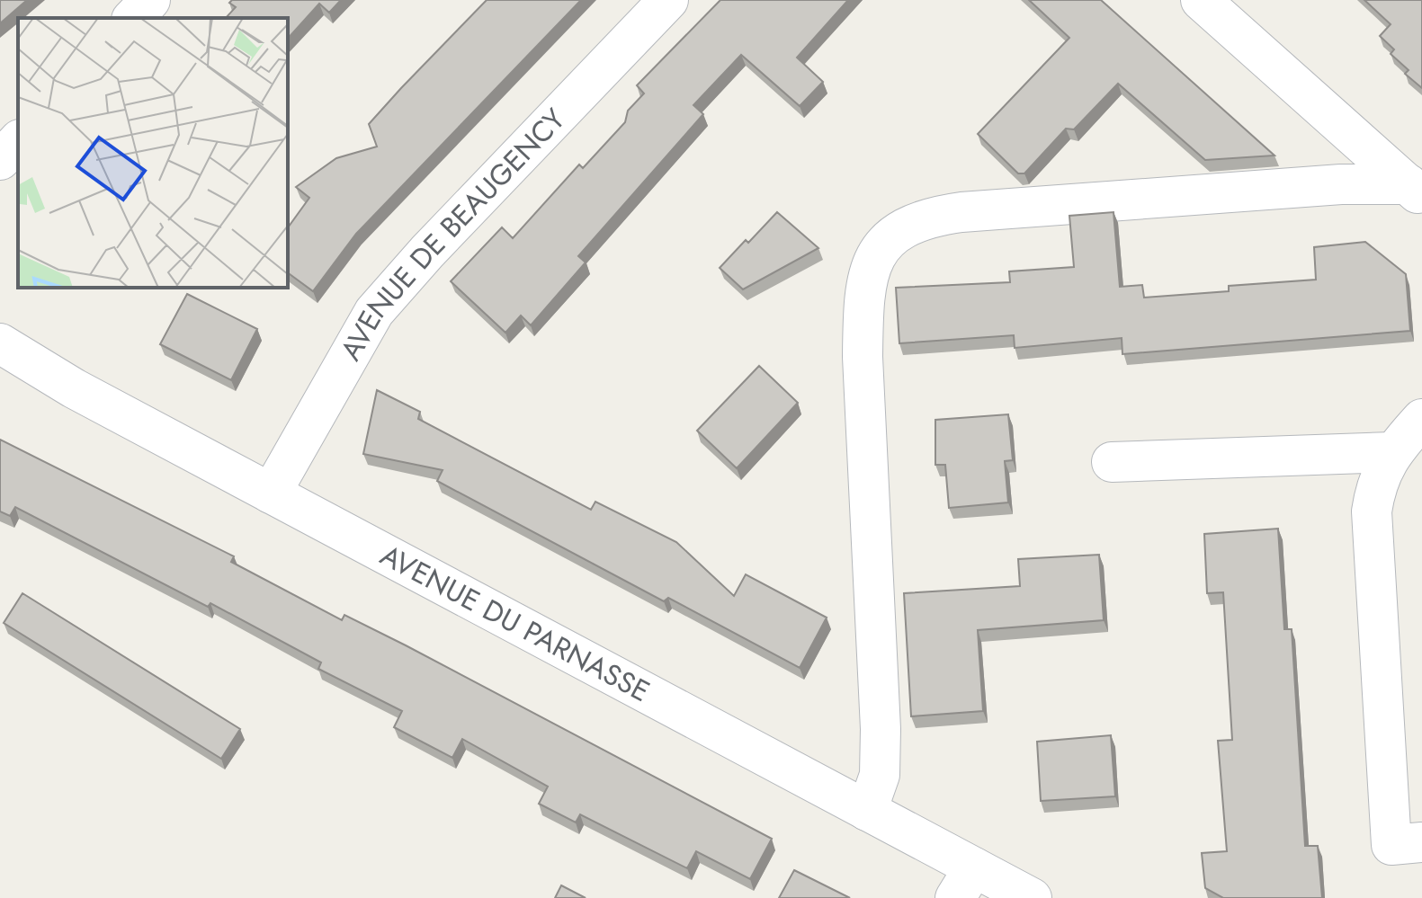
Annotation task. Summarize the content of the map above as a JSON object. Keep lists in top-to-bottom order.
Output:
{
  "streets": {
    "street": ["AVENUE DE BEAUGENCY", "AVENUE DU PARNASSE"]
  },
  "crossings": [
    ["AVENUE DE BEAUGENCY", "AVENUE DU PARNASSE"]
  ]
}
